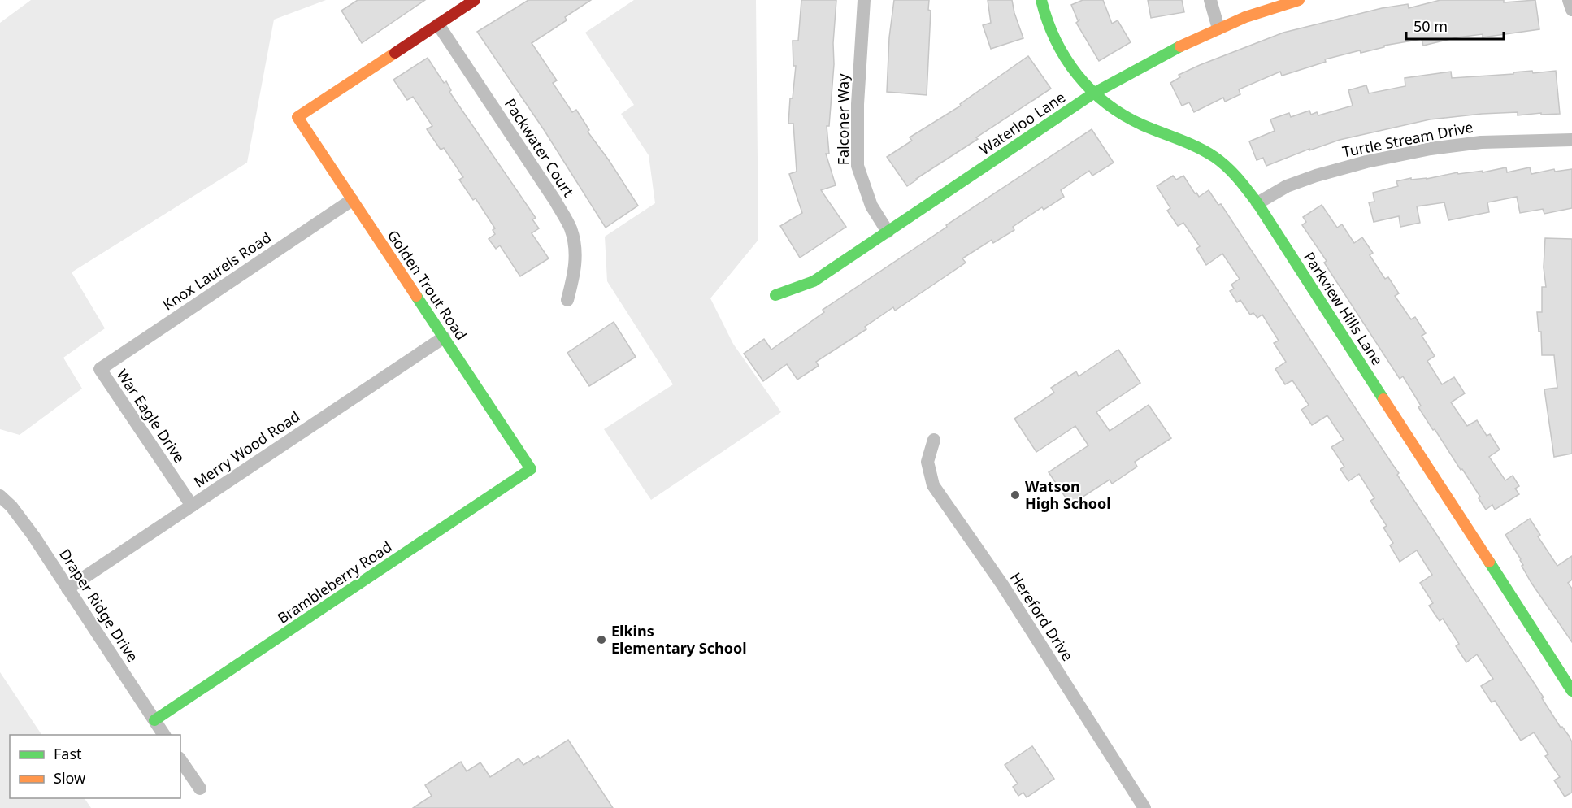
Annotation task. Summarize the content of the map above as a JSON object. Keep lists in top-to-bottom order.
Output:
{
  "streets": {
    "street": [
      "Falconer Way",
      "Waterloo Lane",
      "Turtle Stream Drive",
      "Packwater Court",
      "Knox Laurels Road",
      "Golden Trout Road",
      "Parkview Hills Lane",
      "War Eagle Drive",
      "Merry Wood Road",
      "Brambleberry Road",
      "Draper Ridge Drive",
      "Hereford Drive"
    ]
  },
  "crossings": [
    ["Falconer Way", "Waterloo Lane"],
    ["Waterloo Lane", "Parkview Hills Lane"],
    ["Turtle Stream Drive", "Parkview Hills Lane"],
    ["Packwater Court", "Golden Trout Road"],
    ["Knox Laurels Road", "Golden Trout Road"],
    ["Knox Laurels Road", "War Eagle Drive"],
    ["Golden Trout Road", "Merry Wood Road"],
    ["Golden Trout Road", "Brambleberry Road"],
    ["War Eagle Drive", "Merry Wood Road"],
    ["Merry Wood Road", "Draper Ridge Drive"],
    ["Brambleberry Road", "Draper Ridge Drive"]
  ],
  "places": ["Watson High School", "Elkins Elementary School"],
  "legend": ["Fast", "Slow"],
  "scale_bar": "50 m"
}
